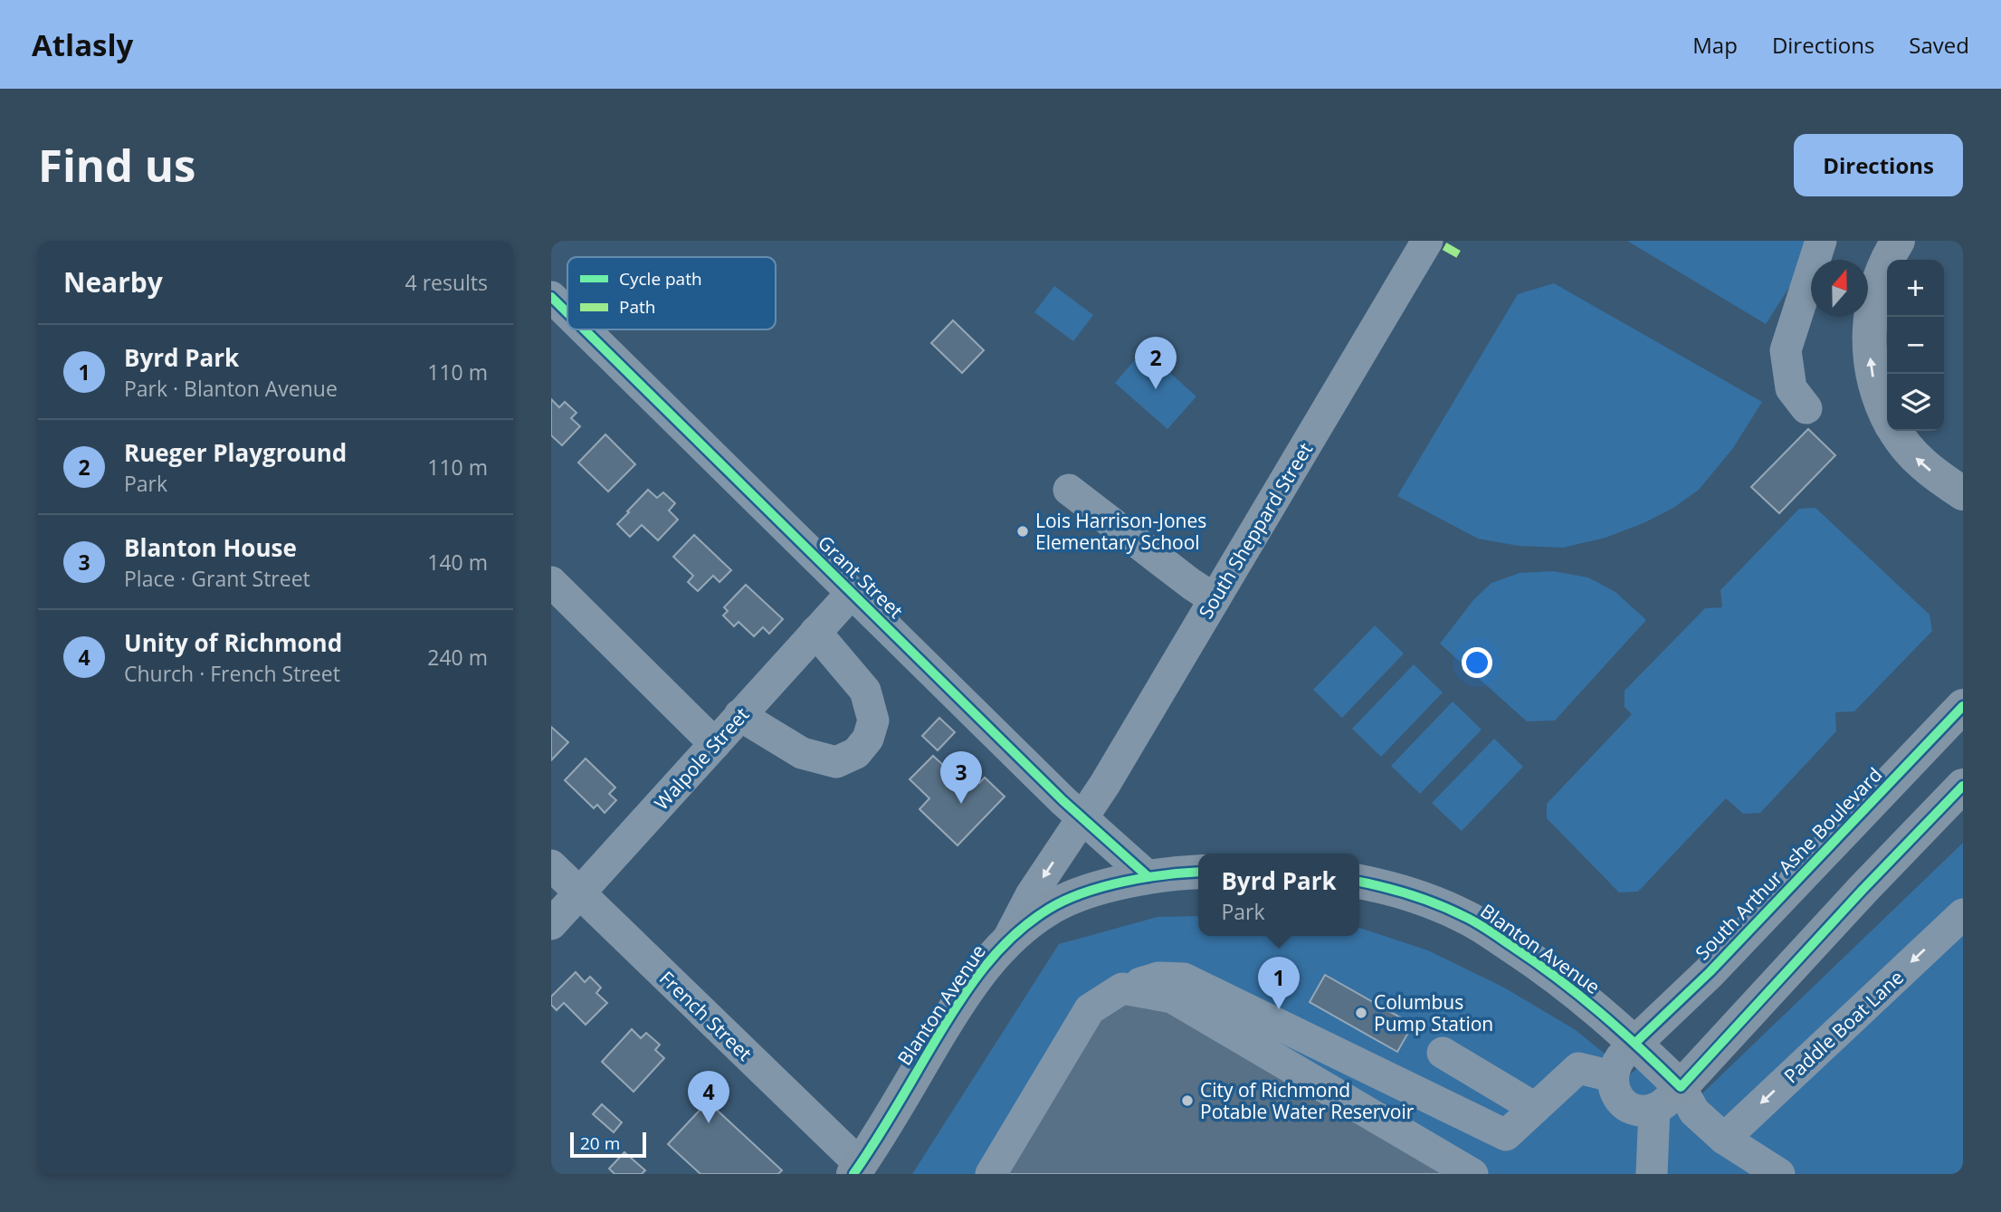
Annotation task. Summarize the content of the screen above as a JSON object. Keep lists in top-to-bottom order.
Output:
{
  "streets": {
    "main road": ["South Arthur Ashe Boulevard", "Blanton Avenue"],
    "street": [
      "South Sheppard Street",
      "Grant Street",
      "Walpole Street",
      "French Street",
      "Paddle Boat Lane"
    ]
  },
  "crossings": [
    ["South Sheppard Street", "Grant Street"],
    ["South Sheppard Street", "Blanton Avenue"],
    ["Grant Street", "Walpole Street"],
    ["Grant Street", "Blanton Avenue"],
    ["Walpole Street", "French Street"],
    ["South Arthur Ashe Boulevard", "Blanton Avenue"],
    ["Blanton Avenue", "French Street"]
  ],
  "one_way": ["Paddle Boat Lane"],
  "places": ["Lois Harrison-Jones Elementary School", "Columbus Pump Station", "City of Richmond Potable Water Reservoir"],
  "legend": ["Cycle path", "Path"],
  "scale_bar": "20 m",
  "north": "top",
  "page": {
    "header": "Atlasly",
    "nav": ["Map", "Directions", "Saved"],
    "buttons": "Directions",
    "title": "Find us",
    "heading": ["Nearby", "4 results"],
    "map_buttons": ["+", "−"],
    "list": [
      {
        "mark": "1",
        "name": "Byrd Park",
        "note": "Park · Blanton Avenue",
        "value": "110 m"
      },
      {
        "mark": "2",
        "name": "Rueger Playground",
        "note": "Park",
        "value": "110 m"
      },
      {
        "mark": "3",
        "name": "Blanton House",
        "note": "Place · Grant Street",
        "value": "140 m"
      },
      {
        "mark": "4",
        "name": "Unity of Richmond",
        "note": "Church · French Street",
        "value": "240 m"
      }
    ],
    "pins": [
      "2",
      "3",
      "1",
      "4"
    ],
    "popup": ["Byrd Park", "Park"],
    "scale": "20 m"
  }
}
